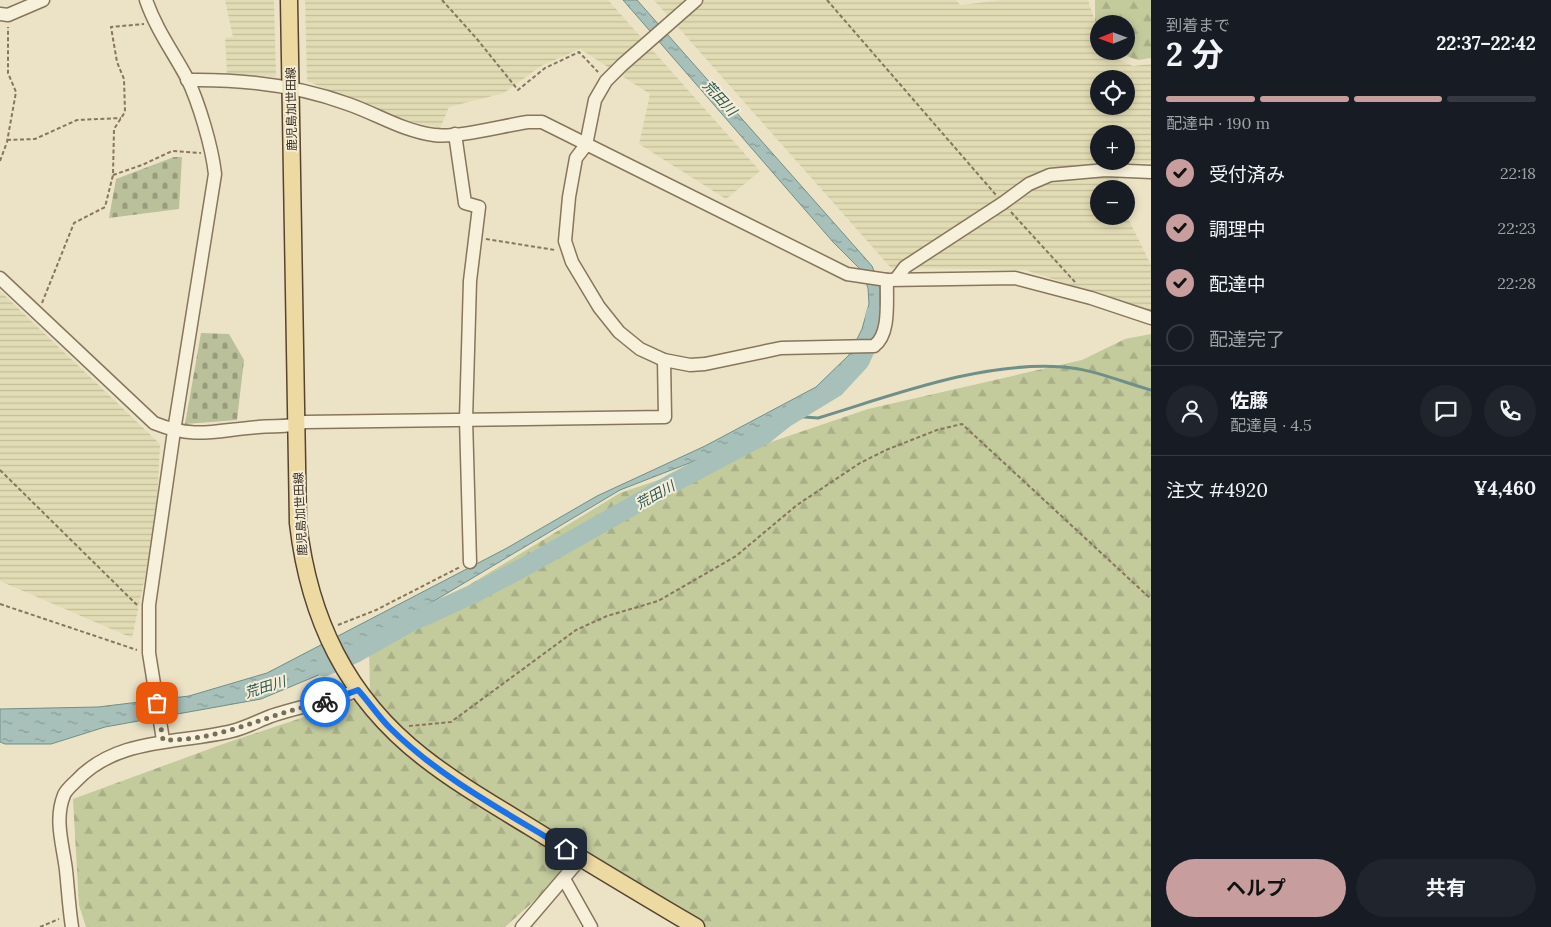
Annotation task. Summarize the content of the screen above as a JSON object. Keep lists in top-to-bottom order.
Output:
{
  "streets": {
    "main road": ["鹿児島加世田線"]
  },
  "water": ["荒田川"],
  "north": "left",
  "page": {
    "heading": ["2 分", "到着まで", "22:37–22:42"],
    "panel": [
      "佐藤",
      "配達員 · 4.5",
      "注文 #4920",
      "¥4,460"
    ],
    "map_buttons": ["+", "−"],
    "bar": "配達中 · 190 m",
    "list": [
      ["受付済み", "22:18"],
      ["調理中", "22:23"],
      ["配達中", "22:28"],
      "配達完了"
    ],
    "buttons": ["ヘルプ", "共有"]
  }
}
